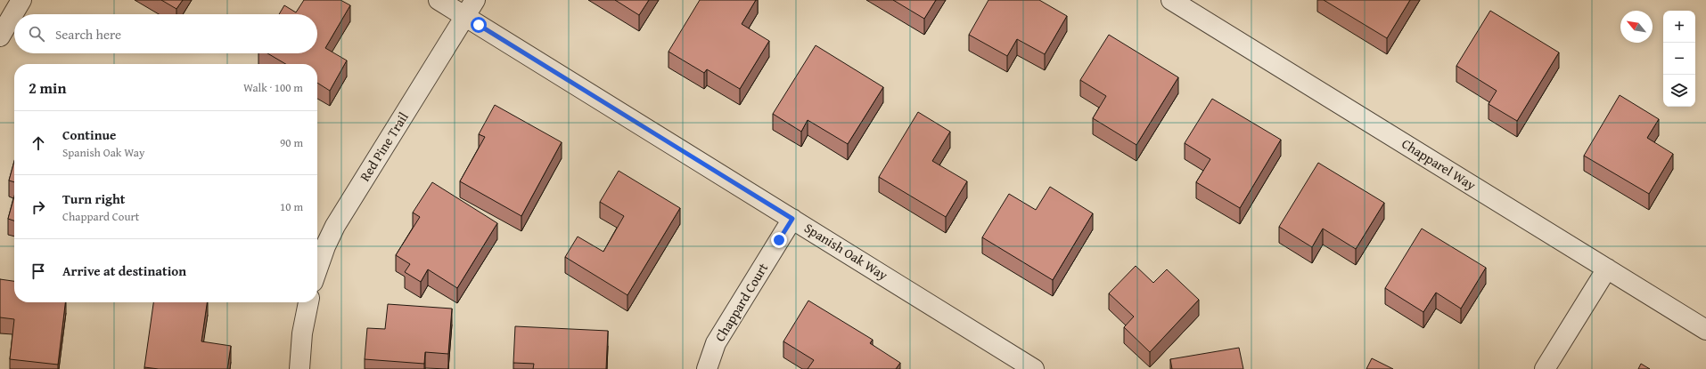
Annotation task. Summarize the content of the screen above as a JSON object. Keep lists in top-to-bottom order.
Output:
{
  "streets": {
    "street": [
      "Red Pine Trail",
      "Chapparel Way",
      "Spanish Oak Way",
      "Chappard Court"
    ]
  },
  "crossings": [
    ["Red Pine Trail", "Spanish Oak Way"],
    ["Spanish Oak Way", "Chappard Court"]
  ],
  "north": "top left",
  "page": {
    "map_buttons": ["+", "−"],
    "search": "Search here",
    "heading": ["2 min", "Walk · 100 m"],
    "list": [
      ["Continue", "Spanish Oak Way", "90 m"],
      ["Turn right", "Chappard Court", "10 m"],
      "Arrive at destination"
    ]
  }
}
